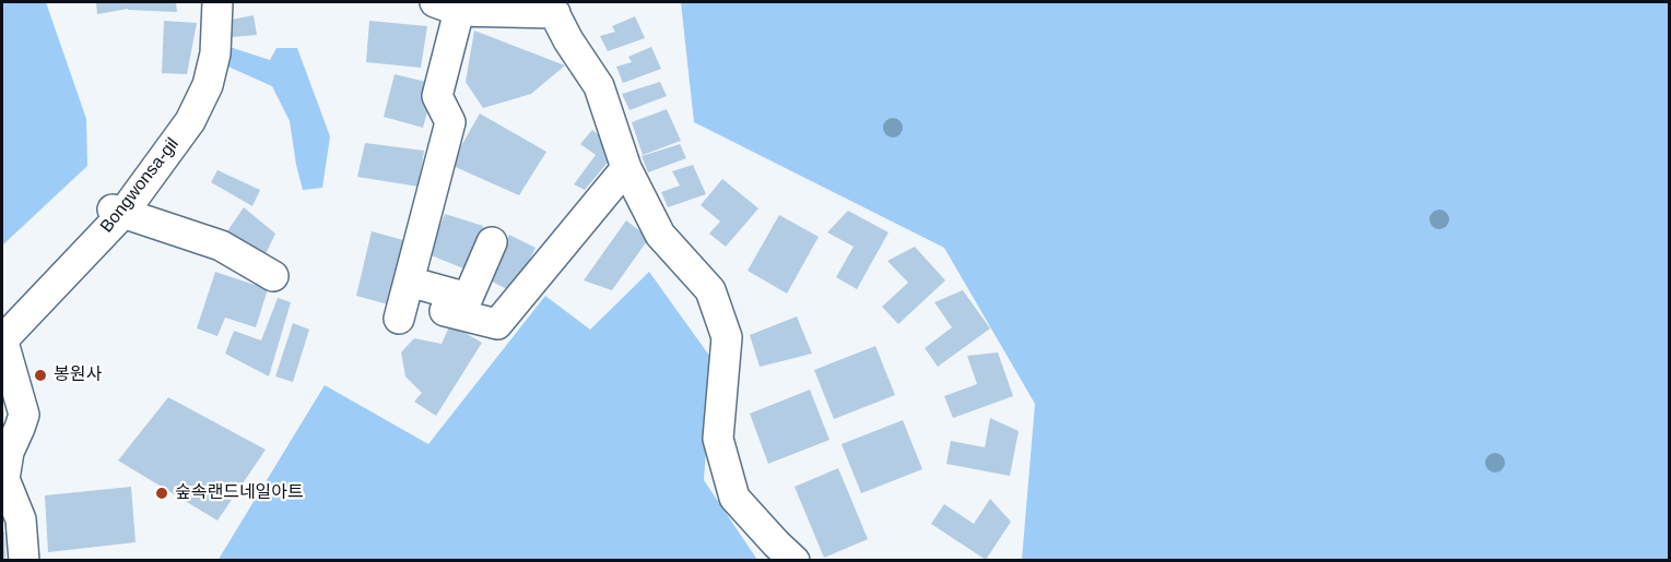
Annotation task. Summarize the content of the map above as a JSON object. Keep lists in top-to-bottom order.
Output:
{
  "streets": {
    "street": ["Bongwonsa-gil"]
  },
  "places": ["봉원사", "숲속랜드네일아트"]
}
